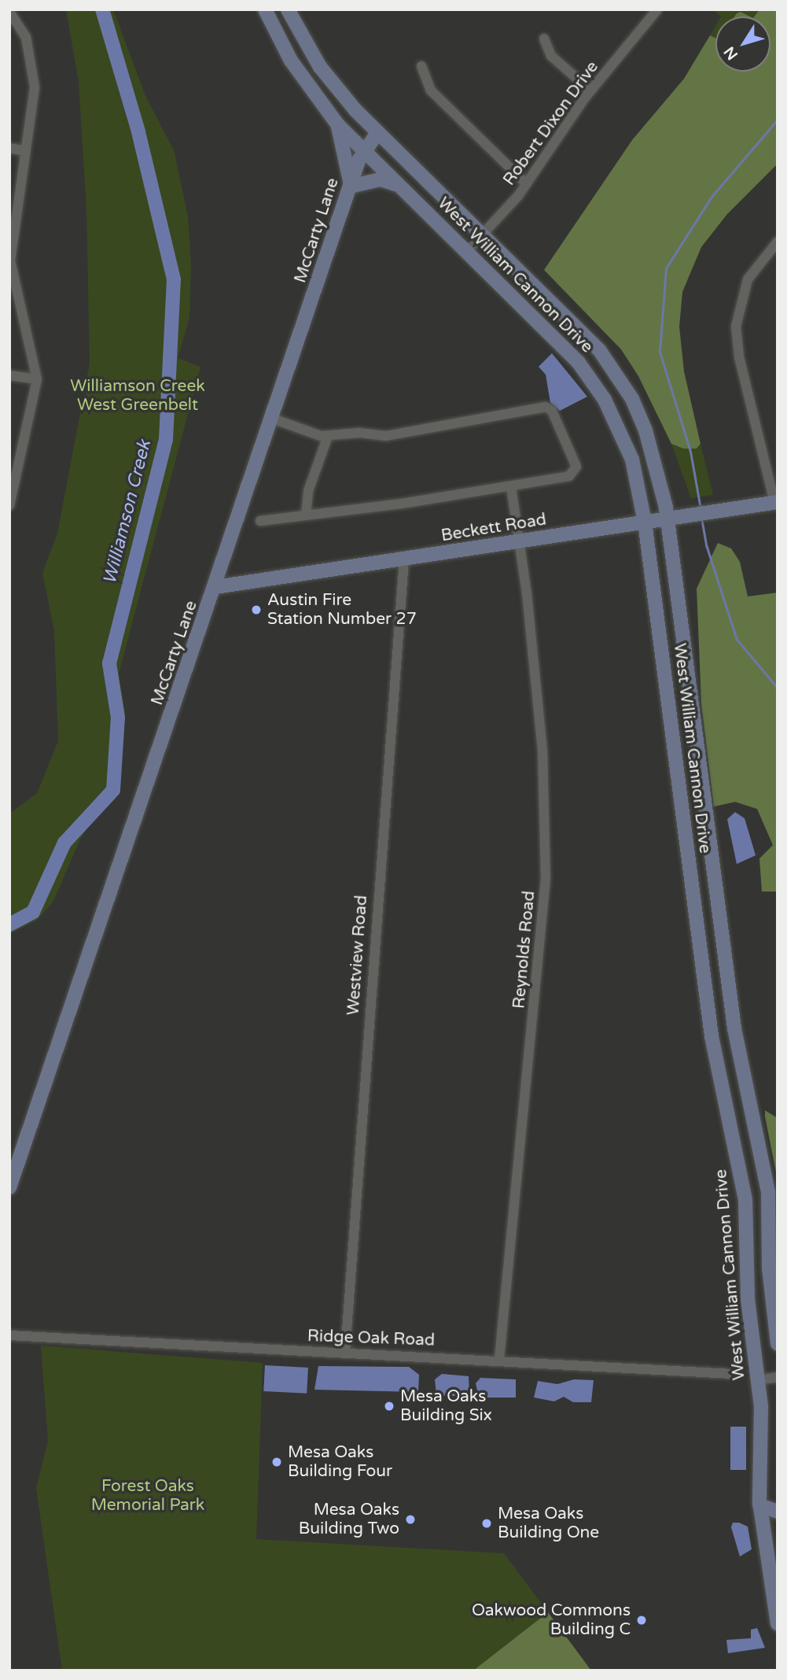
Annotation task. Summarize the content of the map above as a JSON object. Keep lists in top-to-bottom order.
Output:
{
  "streets": {
    "main road": ["McCarty Lane", "West William Cannon Drive", "Beckett Road"],
    "street": [
      "Robert Dixon Drive",
      "Reynolds Road",
      "Westview Road",
      "Ridge Oak Road"
    ]
  },
  "crossings": [
    ["Robert Dixon Drive", "West William Cannon Drive"],
    ["McCarty Lane", "West William Cannon Drive"],
    ["McCarty Lane", "Beckett Road"],
    ["West William Cannon Drive", "Beckett Road"],
    ["Beckett Road", "Reynolds Road"],
    ["Beckett Road", "Westview Road"],
    ["Reynolds Road", "Ridge Oak Road"],
    ["Westview Road", "Ridge Oak Road"]
  ],
  "water": ["Williamson Creek"],
  "parks": ["Williamson Creek West Greenbelt", "Forest Oaks Memorial Park"],
  "places": [
    "Austin Fire Station Number 27",
    "Mesa Oaks Building Six",
    "Mesa Oaks Building Four",
    "Mesa Oaks Building Two",
    "Mesa Oaks Building One",
    "Oakwood Commons Building C"
  ],
  "north": "bottom left"
}
